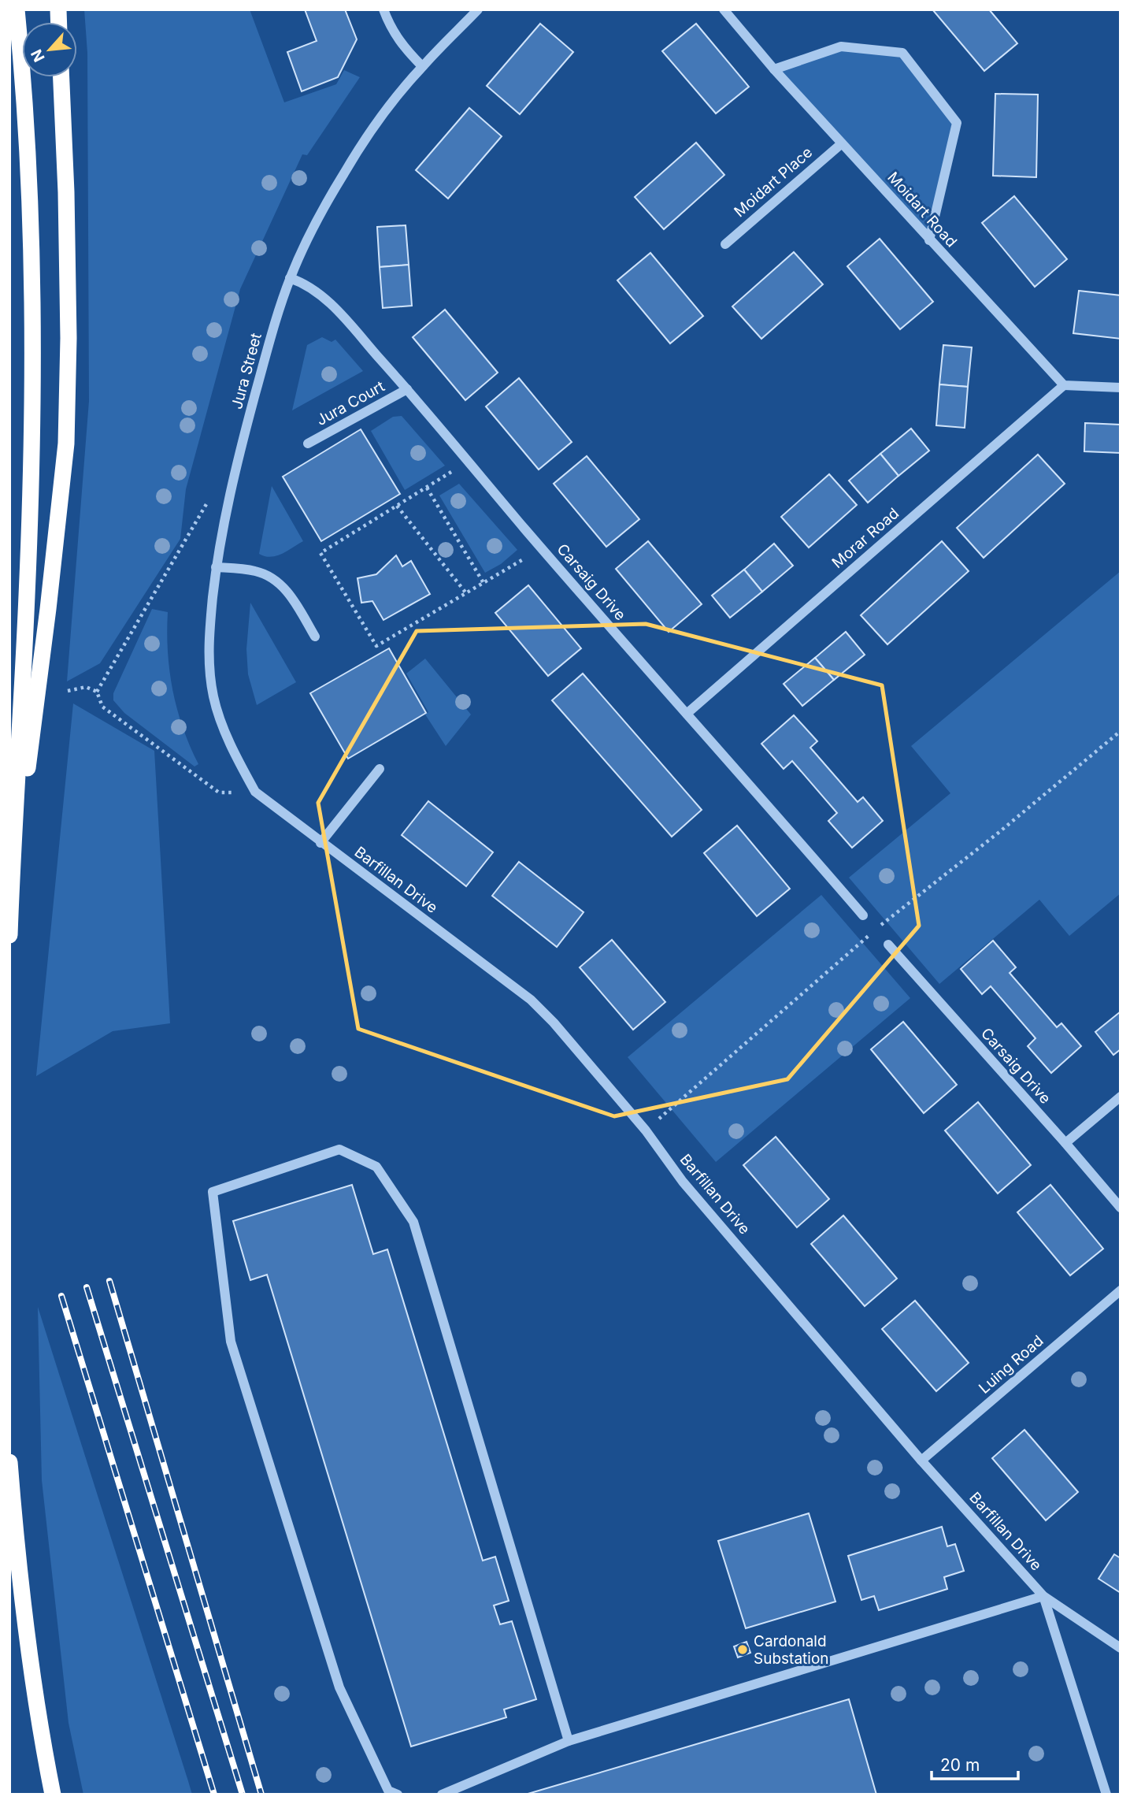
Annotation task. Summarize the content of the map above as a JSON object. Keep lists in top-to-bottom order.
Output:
{
  "streets": {
    "street": [
      "Moidart Place",
      "Moidart Road",
      "Jura Street",
      "Jura Court",
      "Morar Road",
      "Carsaig Drive",
      "Barfillan Drive",
      "Luing Road"
    ]
  },
  "crossings": [
    ["Moidart Place", "Moidart Road"],
    ["Moidart Road", "Morar Road"],
    ["Jura Street", "Carsaig Drive"],
    ["Jura Street", "Barfillan Drive"],
    ["Jura Court", "Carsaig Drive"],
    ["Morar Road", "Carsaig Drive"],
    ["Barfillan Drive", "Luing Road"]
  ],
  "places": ["Cardonald Substation"],
  "scale_bar": "20 m",
  "north": "bottom left"
}
